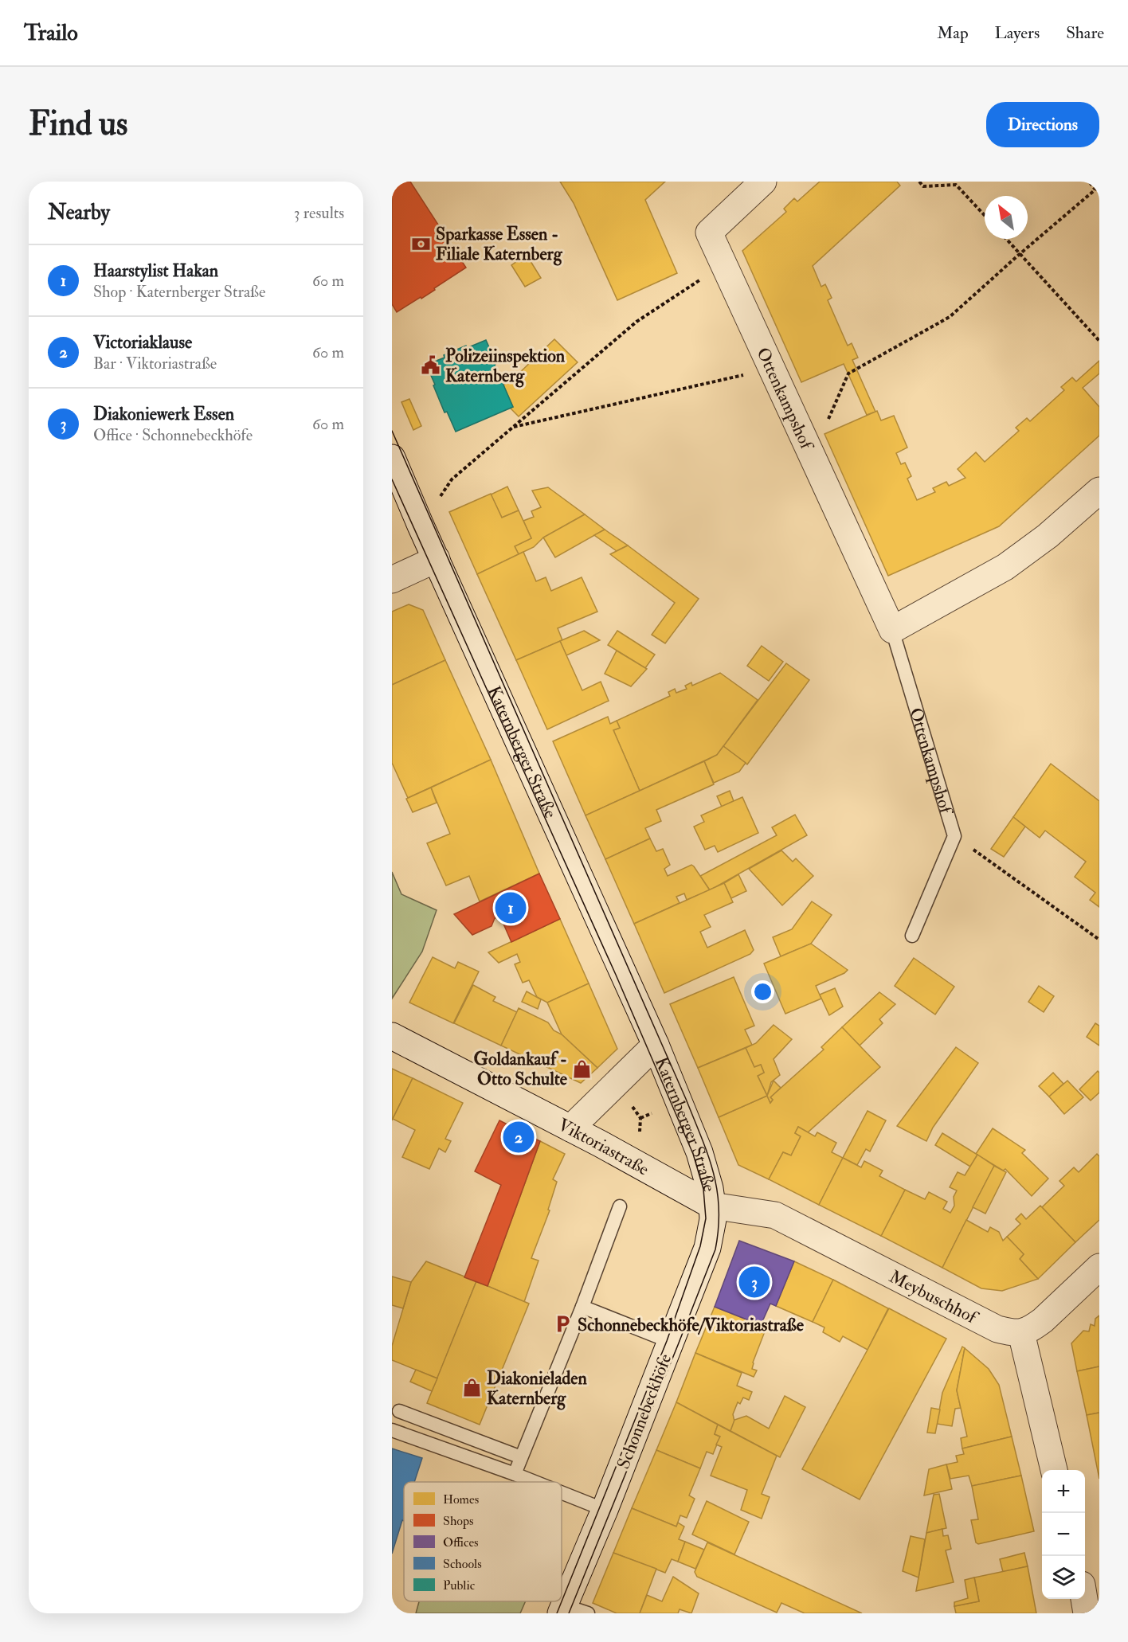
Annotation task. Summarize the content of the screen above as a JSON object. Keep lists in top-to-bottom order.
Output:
{
  "streets": {
    "street": [
      "Ottenkampshof",
      "Katernberger Straße",
      "Viktoriastraße",
      "Meybuschhof",
      "Schonnebeckhöfe"
    ]
  },
  "crossings": [
    ["Katernberger Straße", "Viktoriastraße"],
    ["Katernberger Straße", "Meybuschhof"],
    ["Katernberger Straße", "Schonnebeckhöfe"],
    ["Viktoriastraße", "Meybuschhof"],
    ["Viktoriastraße", "Schonnebeckhöfe"],
    ["Meybuschhof", "Schonnebeckhöfe"]
  ],
  "places": {
    "bank": ["Sparkasse Essen - Filiale Katernberg"],
    "public building": ["Polizeiinspektion Katernberg"],
    "shop": ["Goldankauf - Otto Schulte", "Diakonieladen Katernberg"],
    "parking": ["Schonnebeckhöfe/Viktoriastraße"]
  },
  "legend": [
    "Homes",
    "Shops",
    "Offices",
    "Schools",
    "Public"
  ],
  "north": "top left",
  "page": {
    "header": "Trailo",
    "nav": ["Map", "Layers", "Share"],
    "buttons": "Directions",
    "title": "Find us",
    "heading": ["Nearby", "3 results"],
    "list": [
      {
        "mark": "1",
        "name": "Haarstylist Hakan",
        "note": "Shop · Katernberger Straße",
        "value": "60 m"
      },
      {
        "mark": "2",
        "name": "Victoriaklause",
        "note": "Bar · Viktoriastraße",
        "value": "60 m"
      },
      {
        "mark": "3",
        "name": "Diakoniewerk Essen",
        "note": "Office · Schonnebeckhöfe",
        "value": "60 m"
      }
    ],
    "pins": ["1", "2", "3"],
    "map_buttons": ["+", "−"]
  }
}
